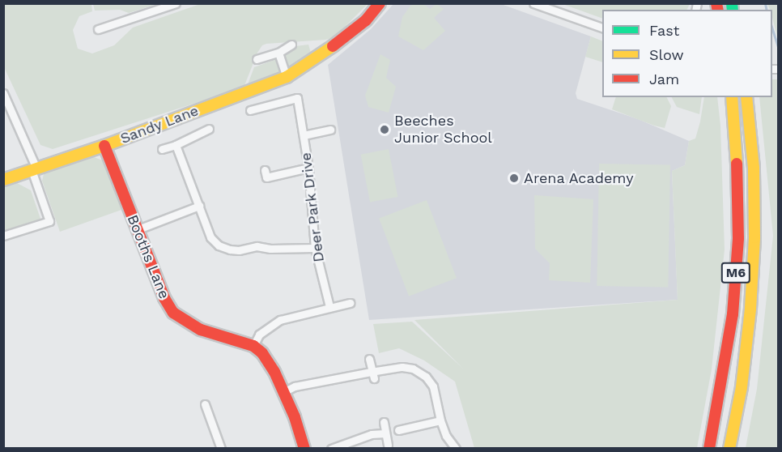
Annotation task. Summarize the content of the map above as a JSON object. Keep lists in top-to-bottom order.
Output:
{
  "streets": {
    "main road": ["Sandy Lane", "Booths Lane", "M6"],
    "street": ["Deer Park Drive"]
  },
  "crossings": [
    ["Sandy Lane", "Booths Lane"]
  ],
  "places": ["Beeches Junior School", "Arena Academy"],
  "legend": ["Fast", "Slow", "Jam"]
}
